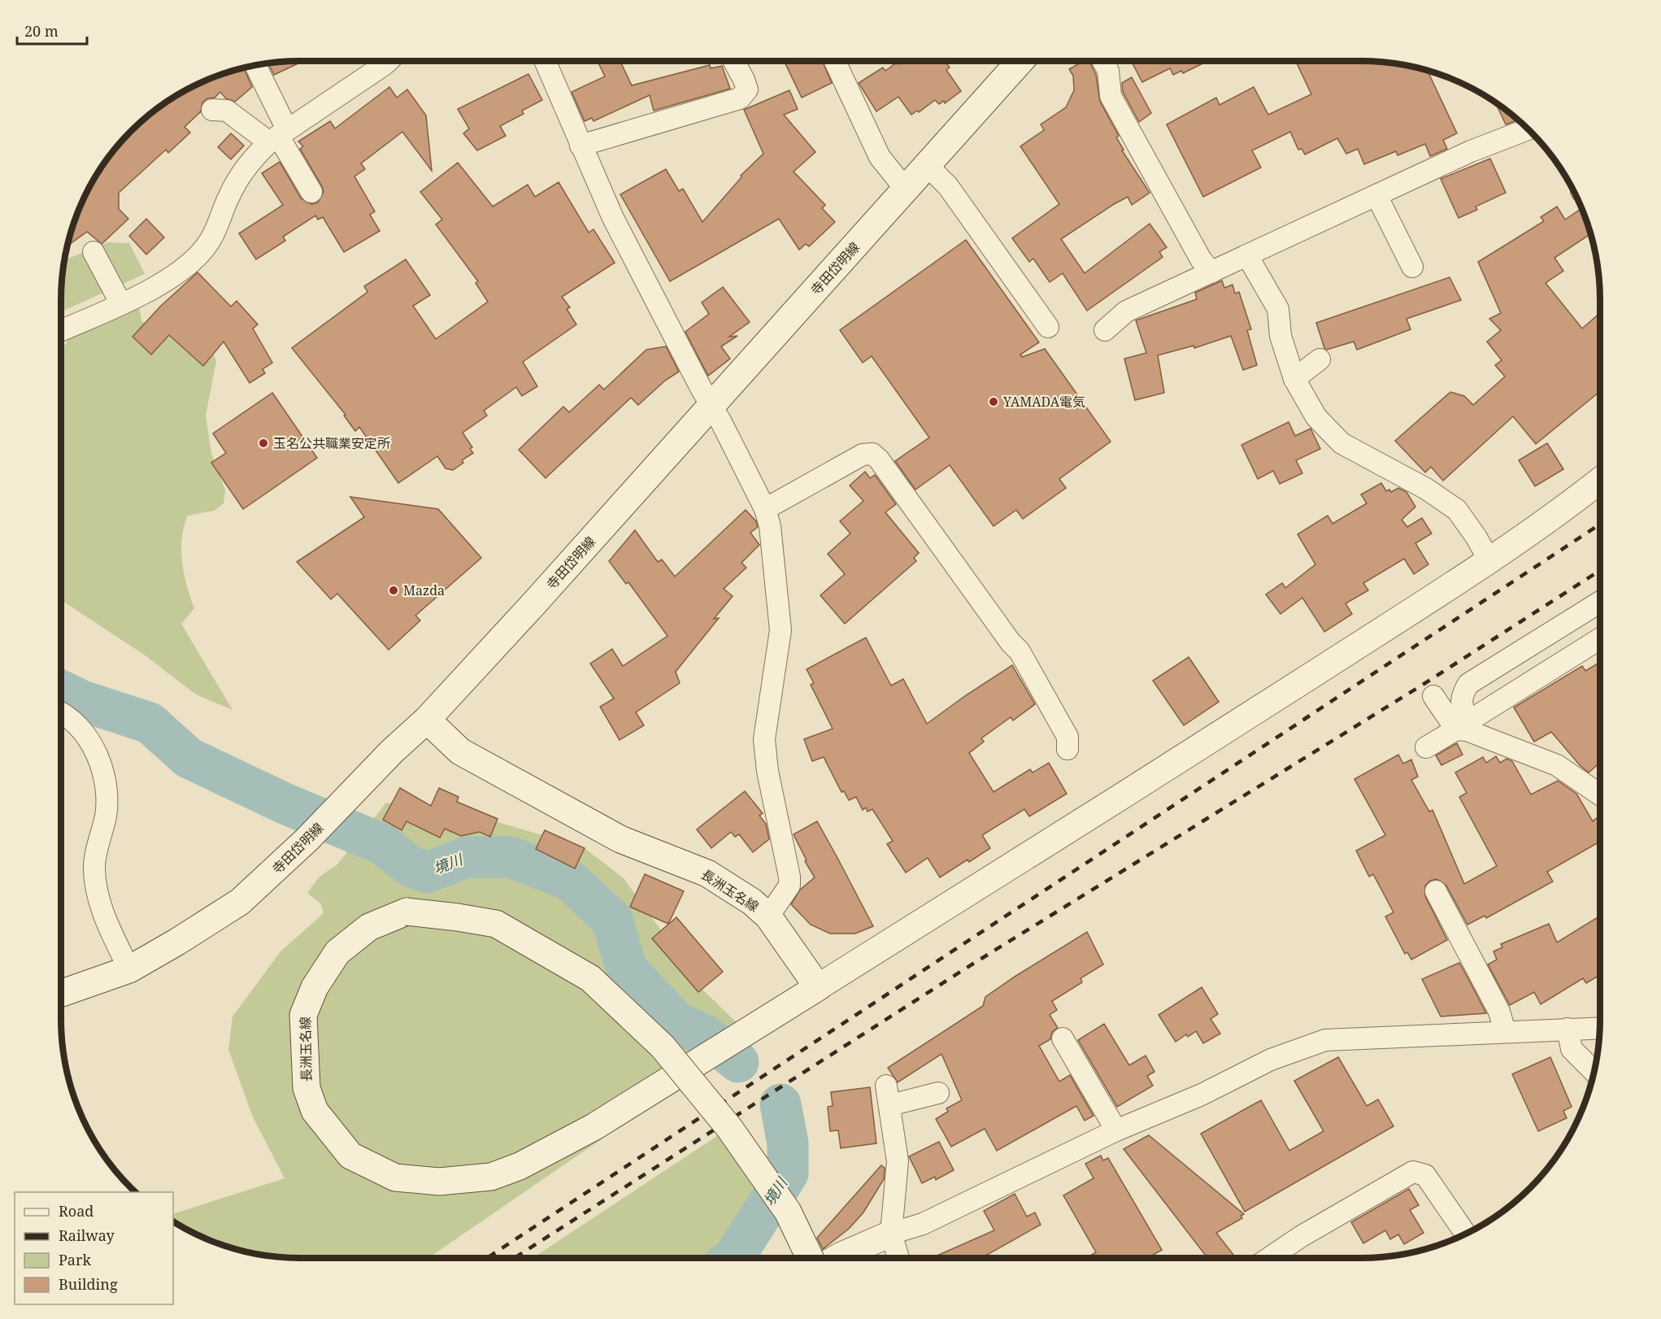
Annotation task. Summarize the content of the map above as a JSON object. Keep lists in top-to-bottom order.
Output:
{
  "streets": {
    "main road": ["寺田岱明線", "長洲玉名線"]
  },
  "crossings": [
    ["寺田岱明線", "長洲玉名線"]
  ],
  "water": ["境川"],
  "places": ["YAMADA電気", "玉名公共職業安定所", "Mazda"],
  "legend": [
    "Road",
    "Railway",
    "Park",
    "Building"
  ],
  "scale_bar": "20 m"
}
